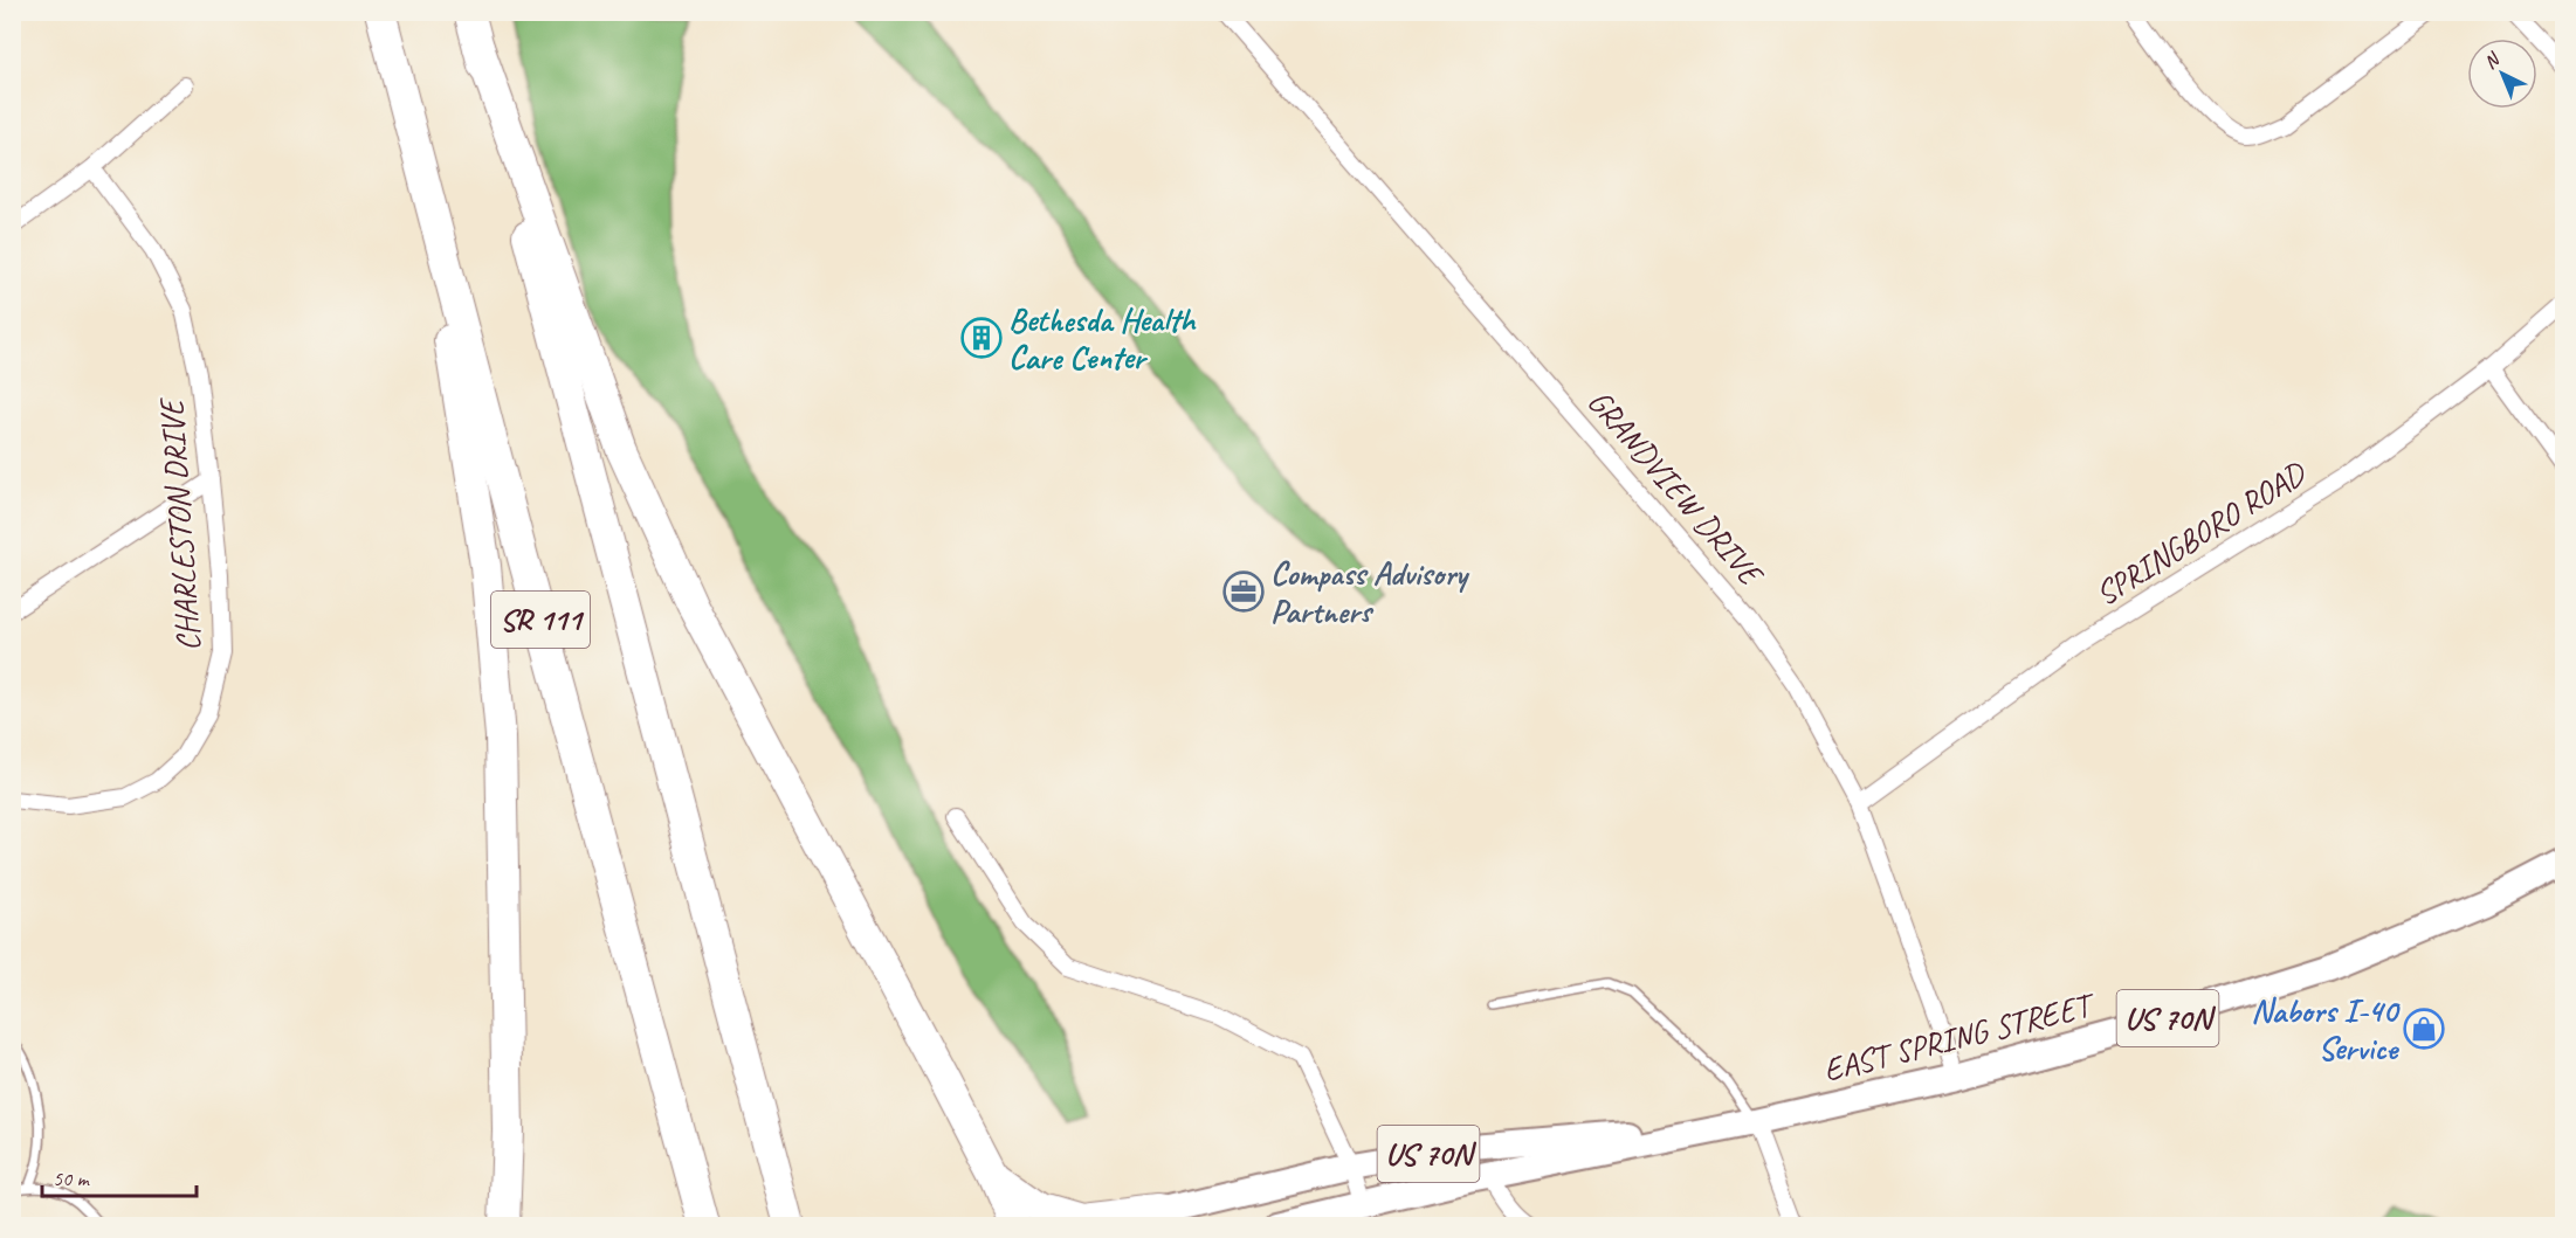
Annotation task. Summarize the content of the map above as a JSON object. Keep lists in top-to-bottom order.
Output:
{
  "streets": {
    "highway": ["SR 111"],
    "main road": ["US 70N", "EAST SPRING STREET"],
    "street": ["GRANDVIEW DRIVE", "CHARLESTON DRIVE", "SPRINGBORO ROAD"]
  },
  "crossings": [
    ["GRANDVIEW DRIVE", "SPRINGBORO ROAD"],
    ["GRANDVIEW DRIVE", "EAST SPRING STREET"]
  ],
  "places": {
    "building": ["Bethesda Health Care Center"],
    "office": ["Compass Advisory Partners"],
    "shop": ["Nabors I-40 Service"]
  },
  "scale_bar": "50 m",
  "north": "top left"
}
